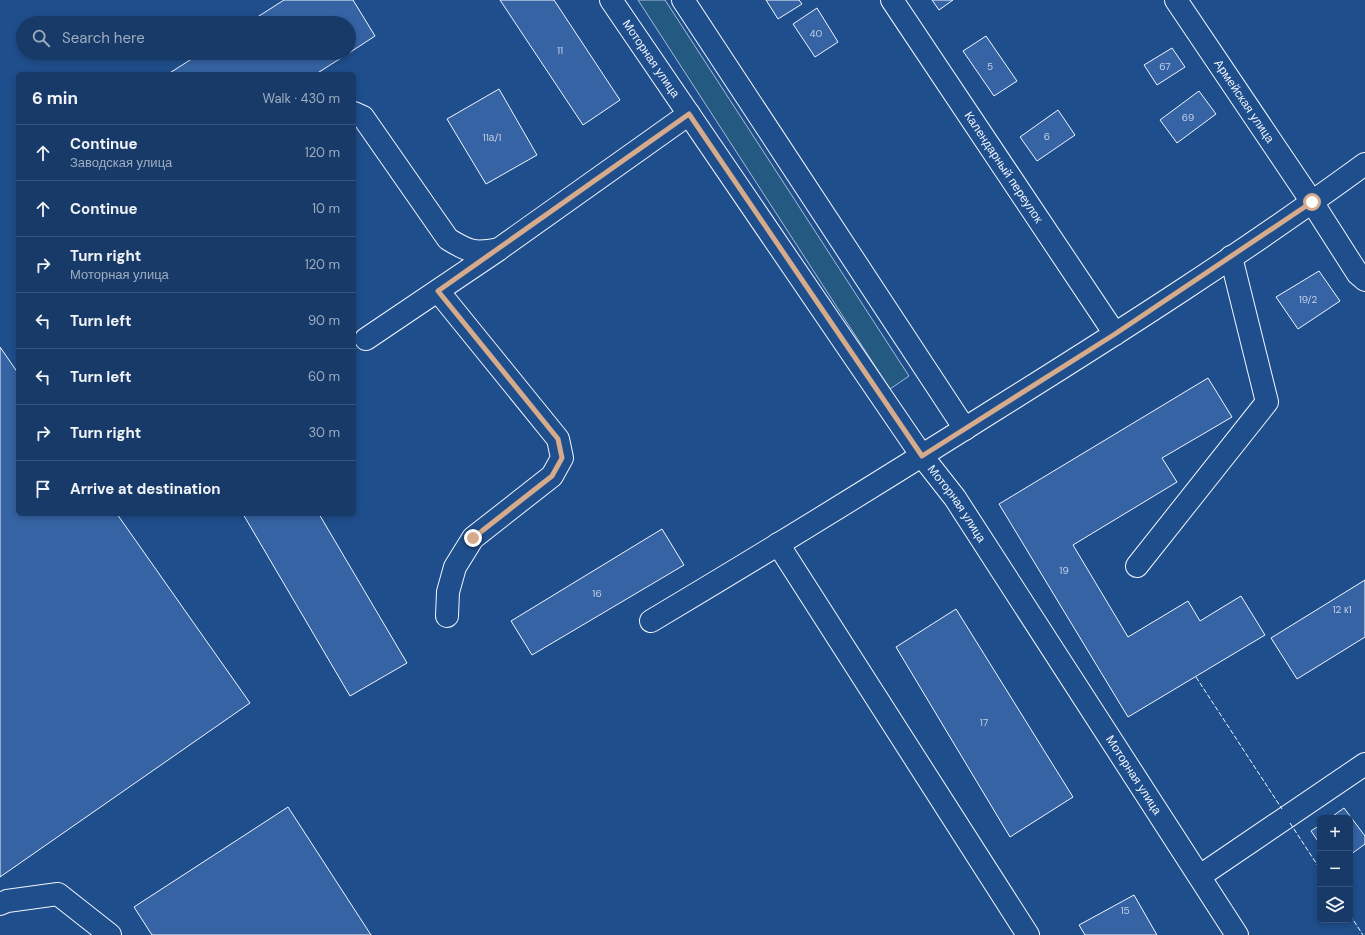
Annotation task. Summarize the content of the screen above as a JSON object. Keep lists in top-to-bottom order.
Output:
{
  "streets": {
    "street": ["Моторная улица", "Армейская улица", "Календарный переулок"]
  },
  "house_numbers": [
    "40",
    "11",
    "5",
    "67",
    "69",
    "6",
    "11а/1",
    "19/2",
    "19",
    "16",
    "12 к1",
    "17",
    "15"
  ],
  "page": {
    "search": "Search here",
    "heading": ["6 min", "Walk · 430 m"],
    "list": [
      ["Continue", "Заводская улица", "120 m"],
      ["Continue", "10 m"],
      ["Turn right", "Моторная улица", "120 m"],
      ["Turn left", "90 m"],
      ["Turn left", "60 m"],
      ["Turn right", "30 m"],
      "Arrive at destination"
    ],
    "map_buttons": ["+", "−"]
  }
}
